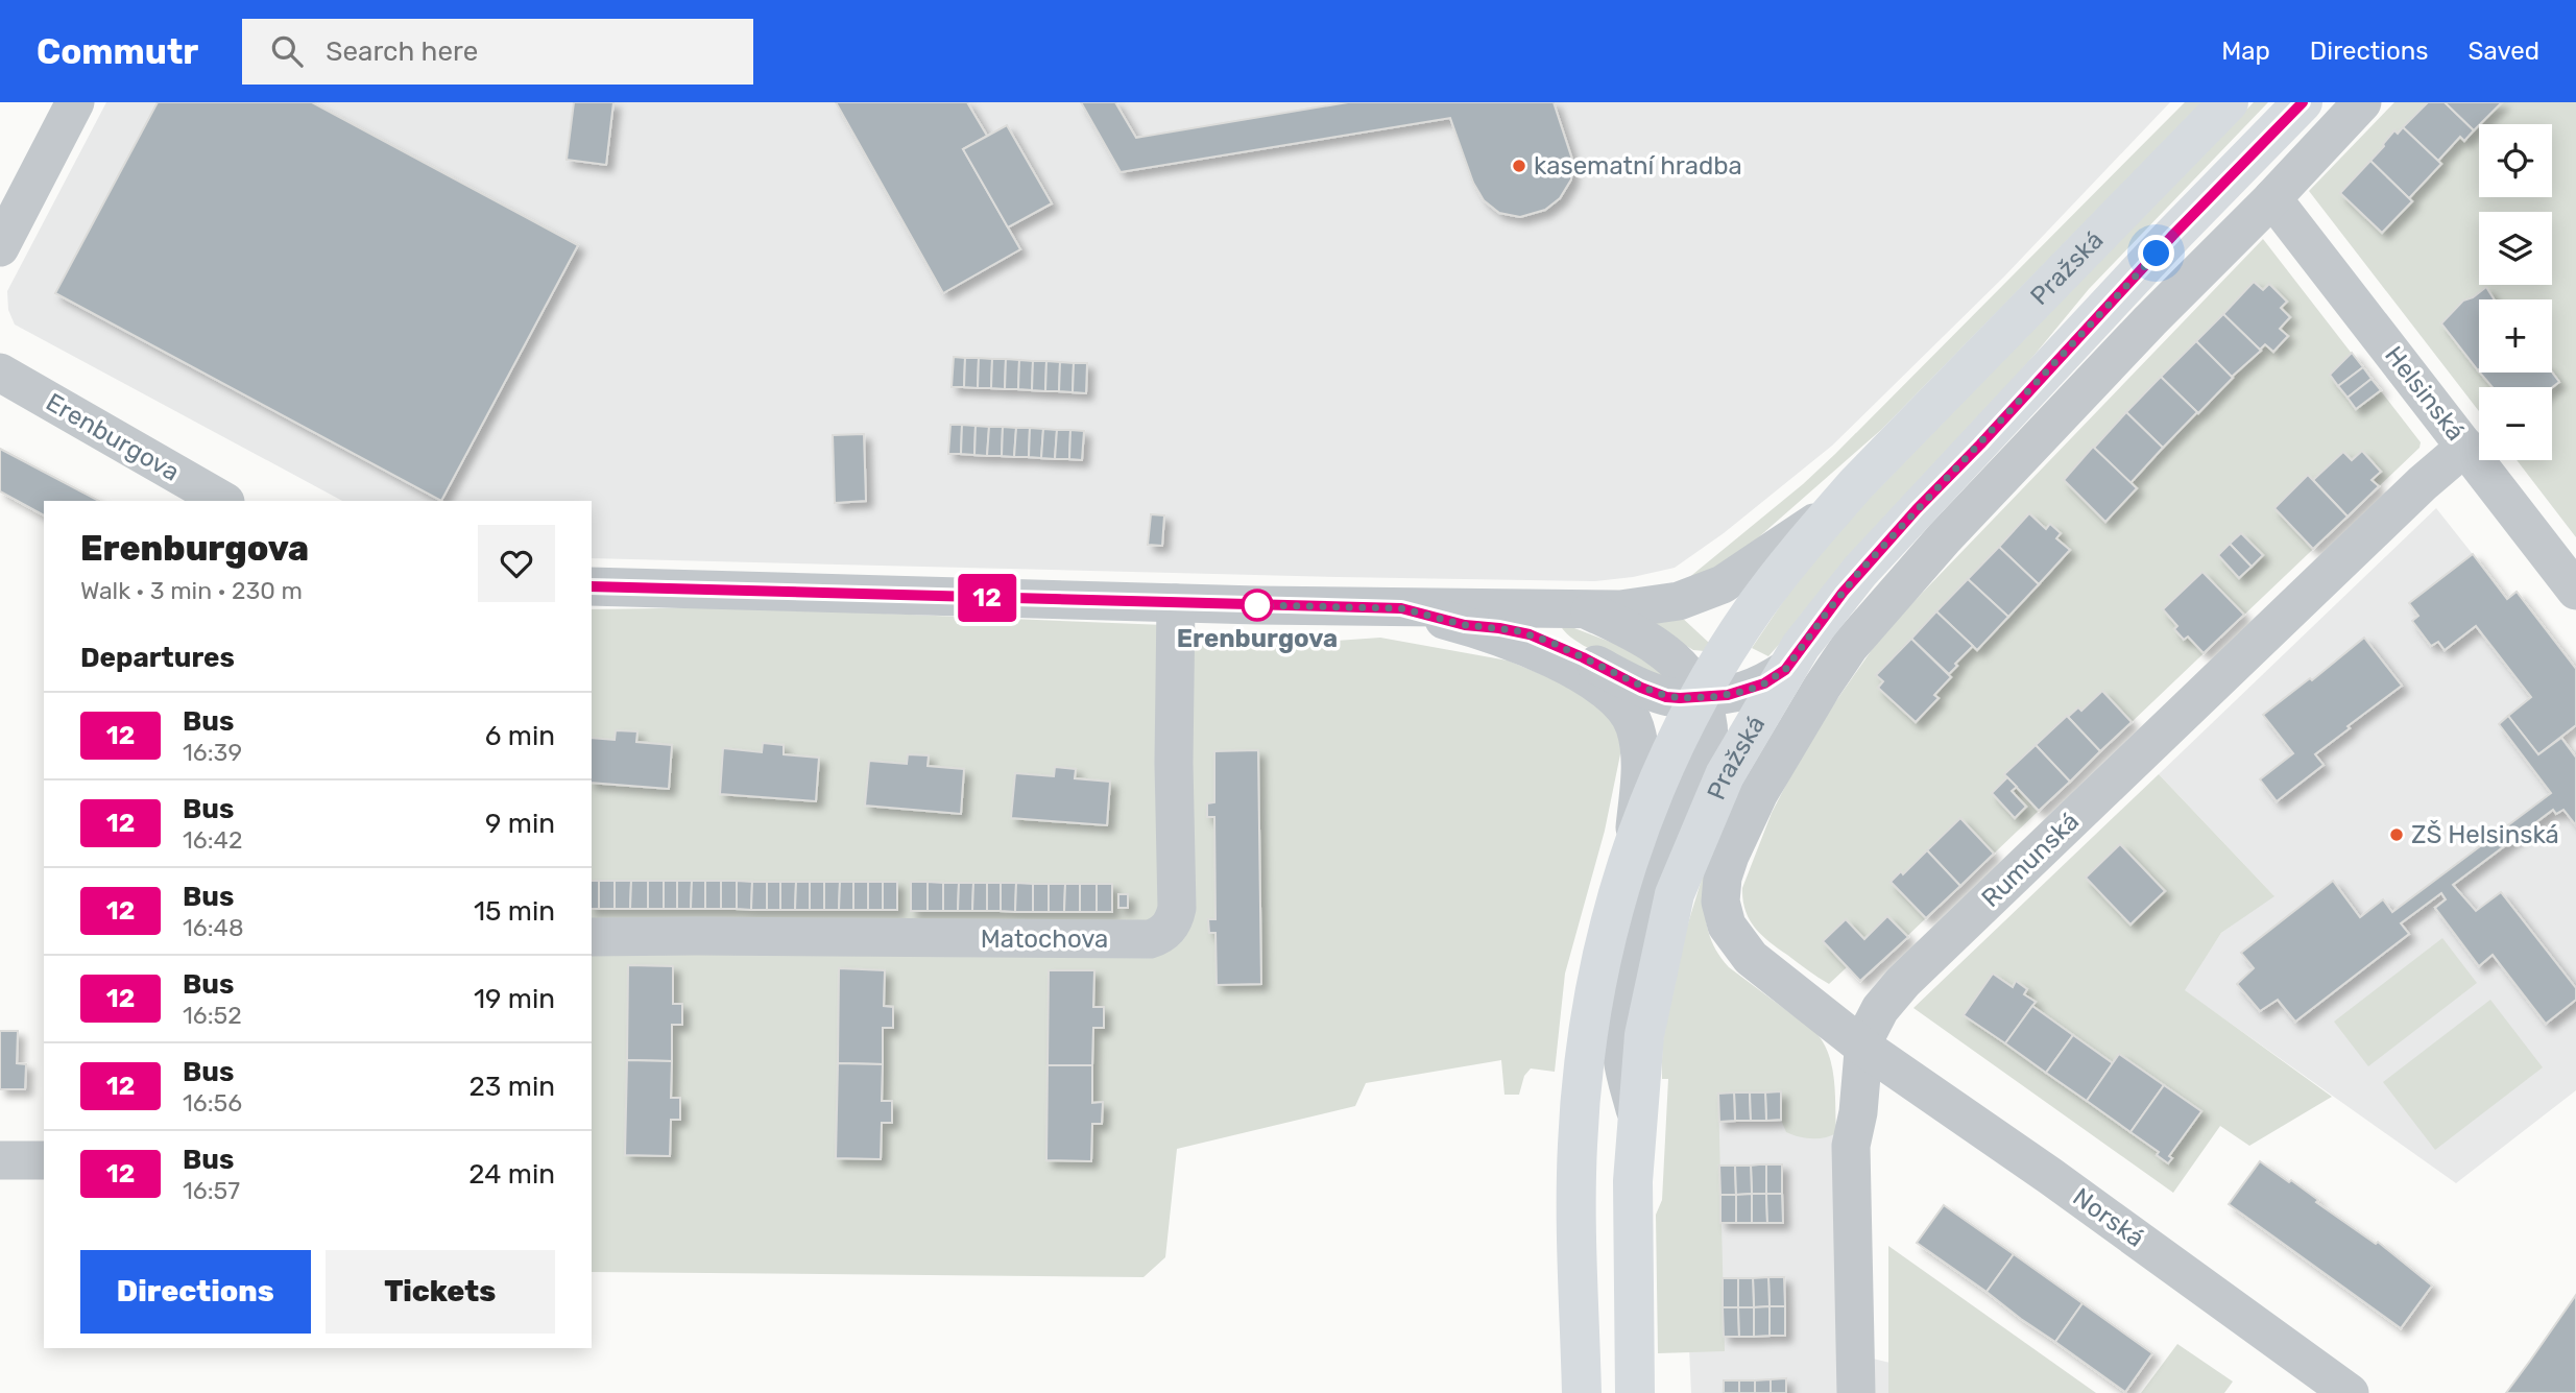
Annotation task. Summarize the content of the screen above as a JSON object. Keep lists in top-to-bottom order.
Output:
{
  "streets": {
    "main road": ["Pražská"],
    "street": [
      "Helsinská",
      "Erenburgova",
      "Rumunská",
      "Matochova",
      "Norská"
    ]
  },
  "crossings": [
    ["Pražská", "Helsinská"],
    ["Pražská", "Rumunská"],
    ["Pražská", "Norská"],
    ["Helsinská", "Rumunská"],
    ["Rumunská", "Norská"]
  ],
  "places": ["kasematní hradba", "Erenburgova", "ZŠ Helsinská"],
  "lines": ["bus line 12"],
  "page": {
    "header": "Commutr",
    "search": "Search here",
    "nav": ["Map", "Directions", "Saved"],
    "on_map": "12",
    "map_buttons": ["+", "−"],
    "heading": [
      ["Erenburgova", "Walk · 3 min · 230 m"],
      "Departures"
    ],
    "list": [
      {
        "mark": "12",
        "name": "Bus",
        "note": "16:39",
        "value": "6 min"
      },
      {
        "mark": "12",
        "name": "Bus",
        "note": "16:42",
        "value": "9 min"
      },
      {
        "mark": "12",
        "name": "Bus",
        "note": "16:48",
        "value": "15 min"
      },
      {
        "mark": "12",
        "name": "Bus",
        "note": "16:52",
        "value": "19 min"
      },
      {
        "mark": "12",
        "name": "Bus",
        "note": "16:56",
        "value": "23 min"
      },
      {
        "mark": "12",
        "name": "Bus",
        "note": "16:57",
        "value": "24 min"
      }
    ],
    "buttons": ["Directions", "Tickets"]
  }
}
